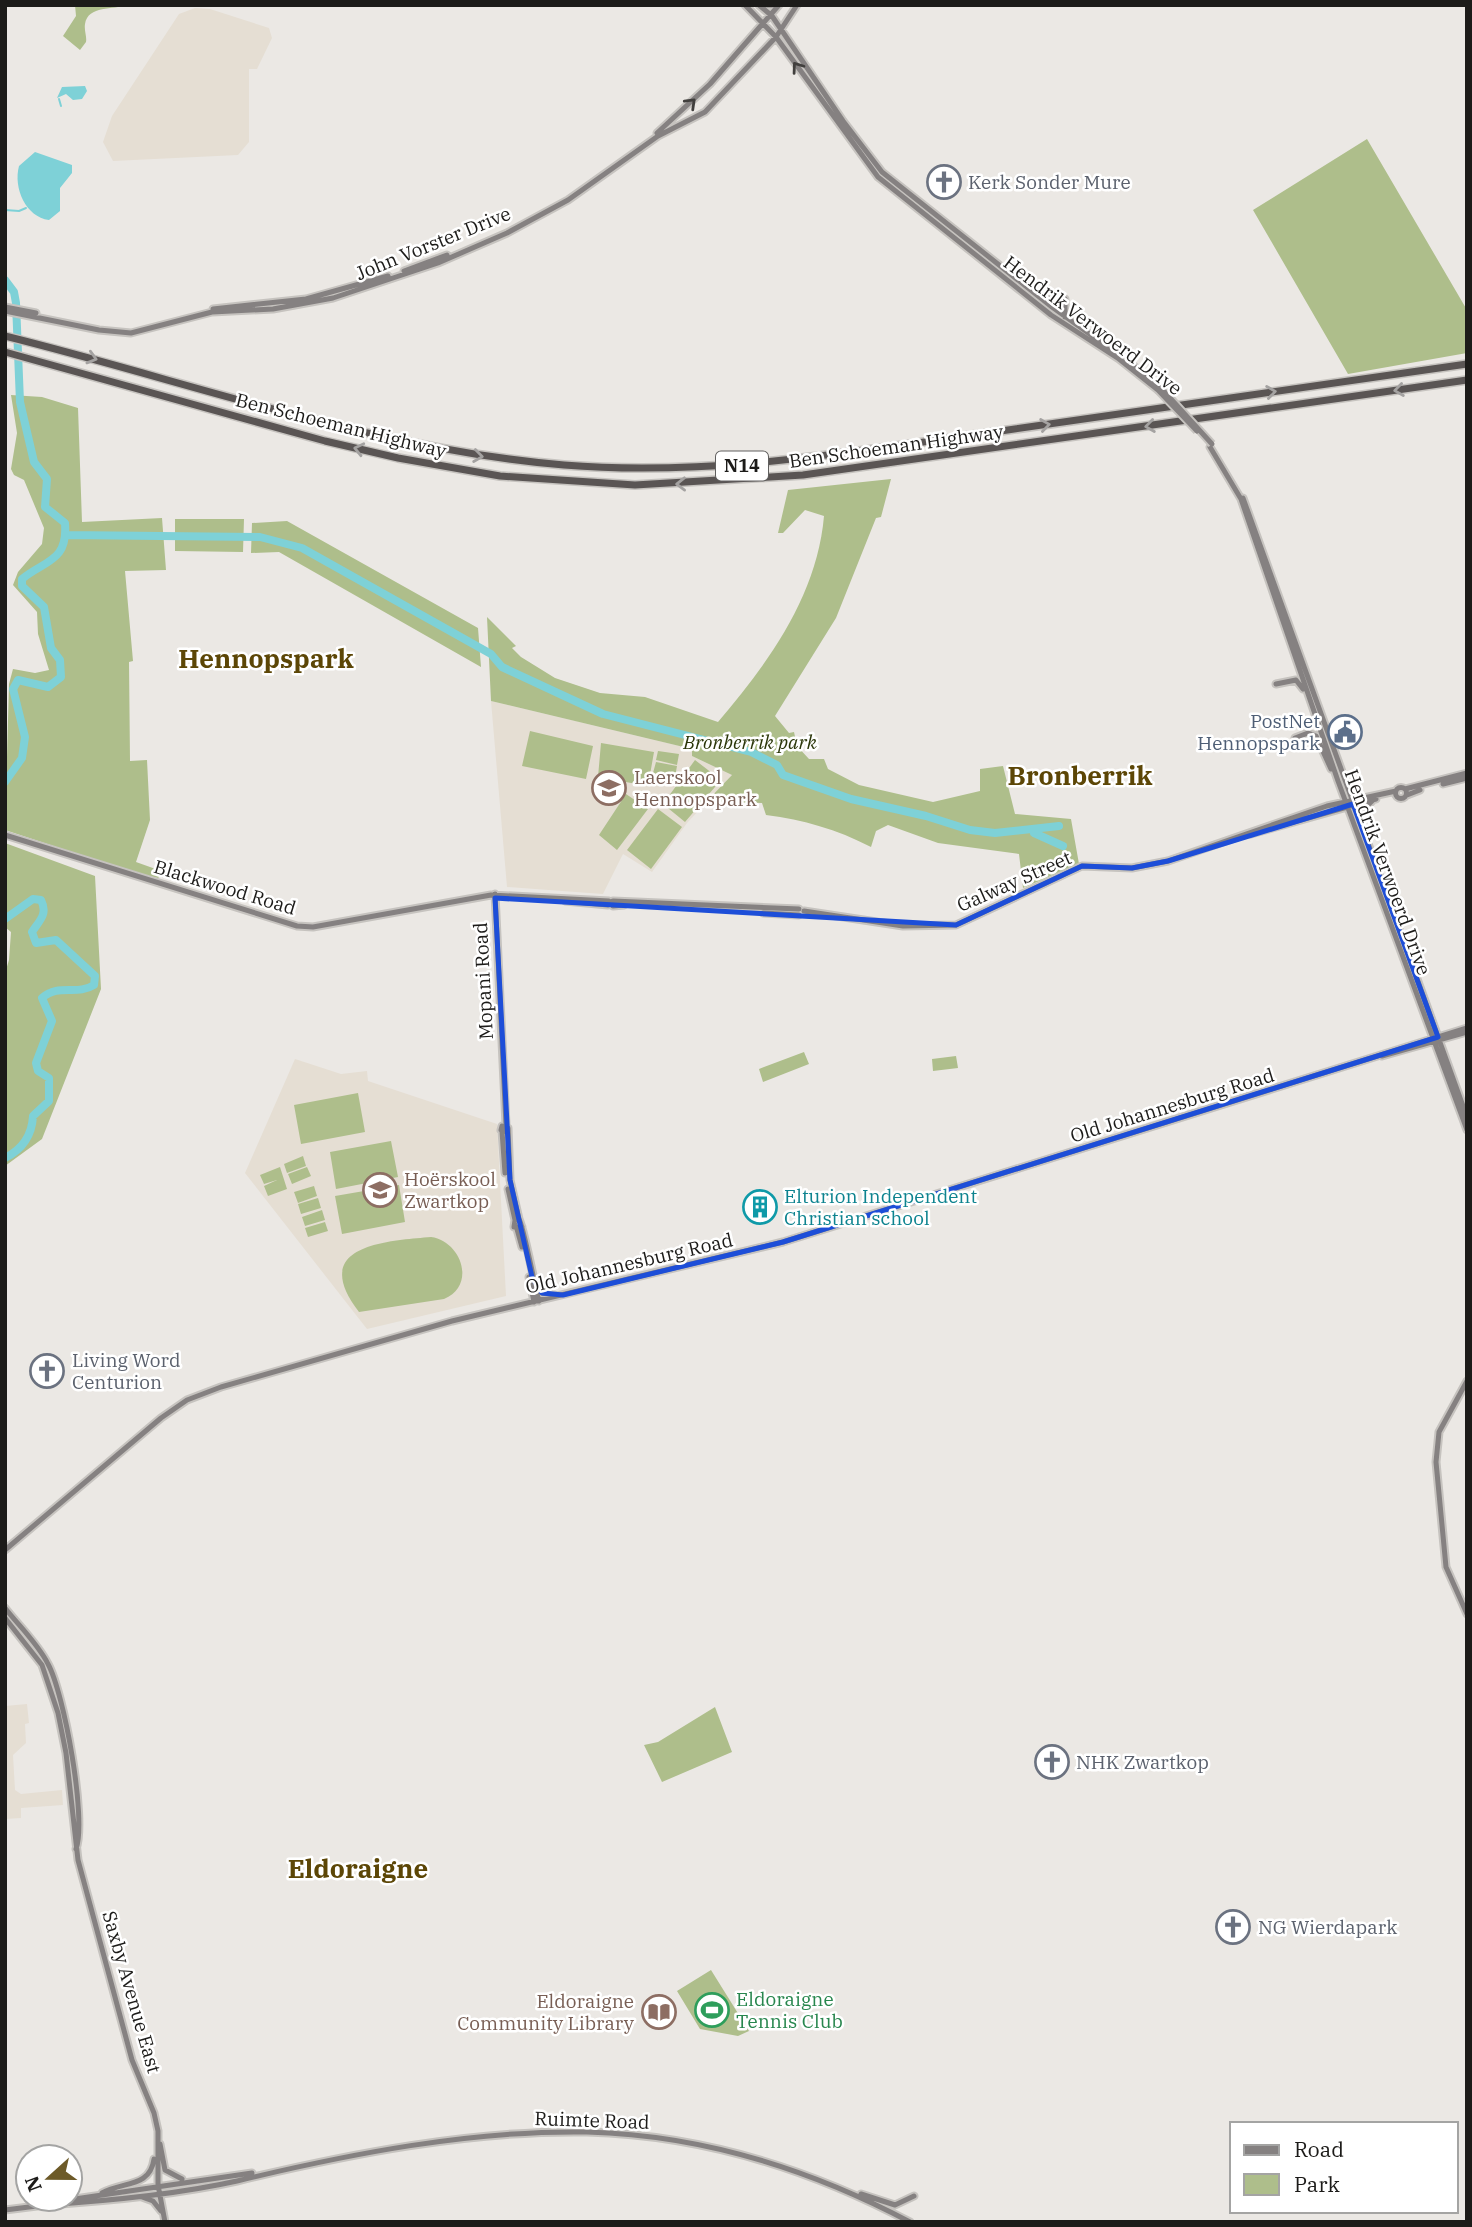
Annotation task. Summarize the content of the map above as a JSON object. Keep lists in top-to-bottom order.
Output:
{
  "streets": {
    "highway": ["Ben Schoeman Highway", "N14"],
    "main road": [
      "John Vorster Drive",
      "Hendrik Verwoerd Drive",
      "Galway Street",
      "Blackwood Road",
      "Mopani Road",
      "Old Johannesburg Road",
      "Saxby Avenue East",
      "Ruimte Road"
    ]
  },
  "crossings": [
    ["John Vorster Drive", "Hendrik Verwoerd Drive"],
    ["Hendrik Verwoerd Drive", "Galway Street"],
    ["Hendrik Verwoerd Drive", "Old Johannesburg Road"],
    ["Galway Street", "Blackwood Road"],
    ["Blackwood Road", "Mopani Road"],
    ["Saxby Avenue East", "Ruimte Road"]
  ],
  "districts": ["Hennopspark", "Bronberrik", "Eldoraigne"],
  "parks": ["Bronberrik park"],
  "places": {
    "church": [
      "Kerk Sonder Mure",
      "Living Word Centurion",
      "NHK Zwartkop",
      "NG Wierdapark"
    ],
    "public building": ["PostNet Hennopspark"],
    "school or university": ["Laerskool Hennopspark", "Hoërskool Zwartkop"],
    "building": ["Elturion Independent Christian school"],
    "sports": ["Eldoraigne Tennis Club"],
    "library": ["Eldoraigne Community Library"]
  },
  "legend": ["Road", "Park"],
  "north": "left"
}
